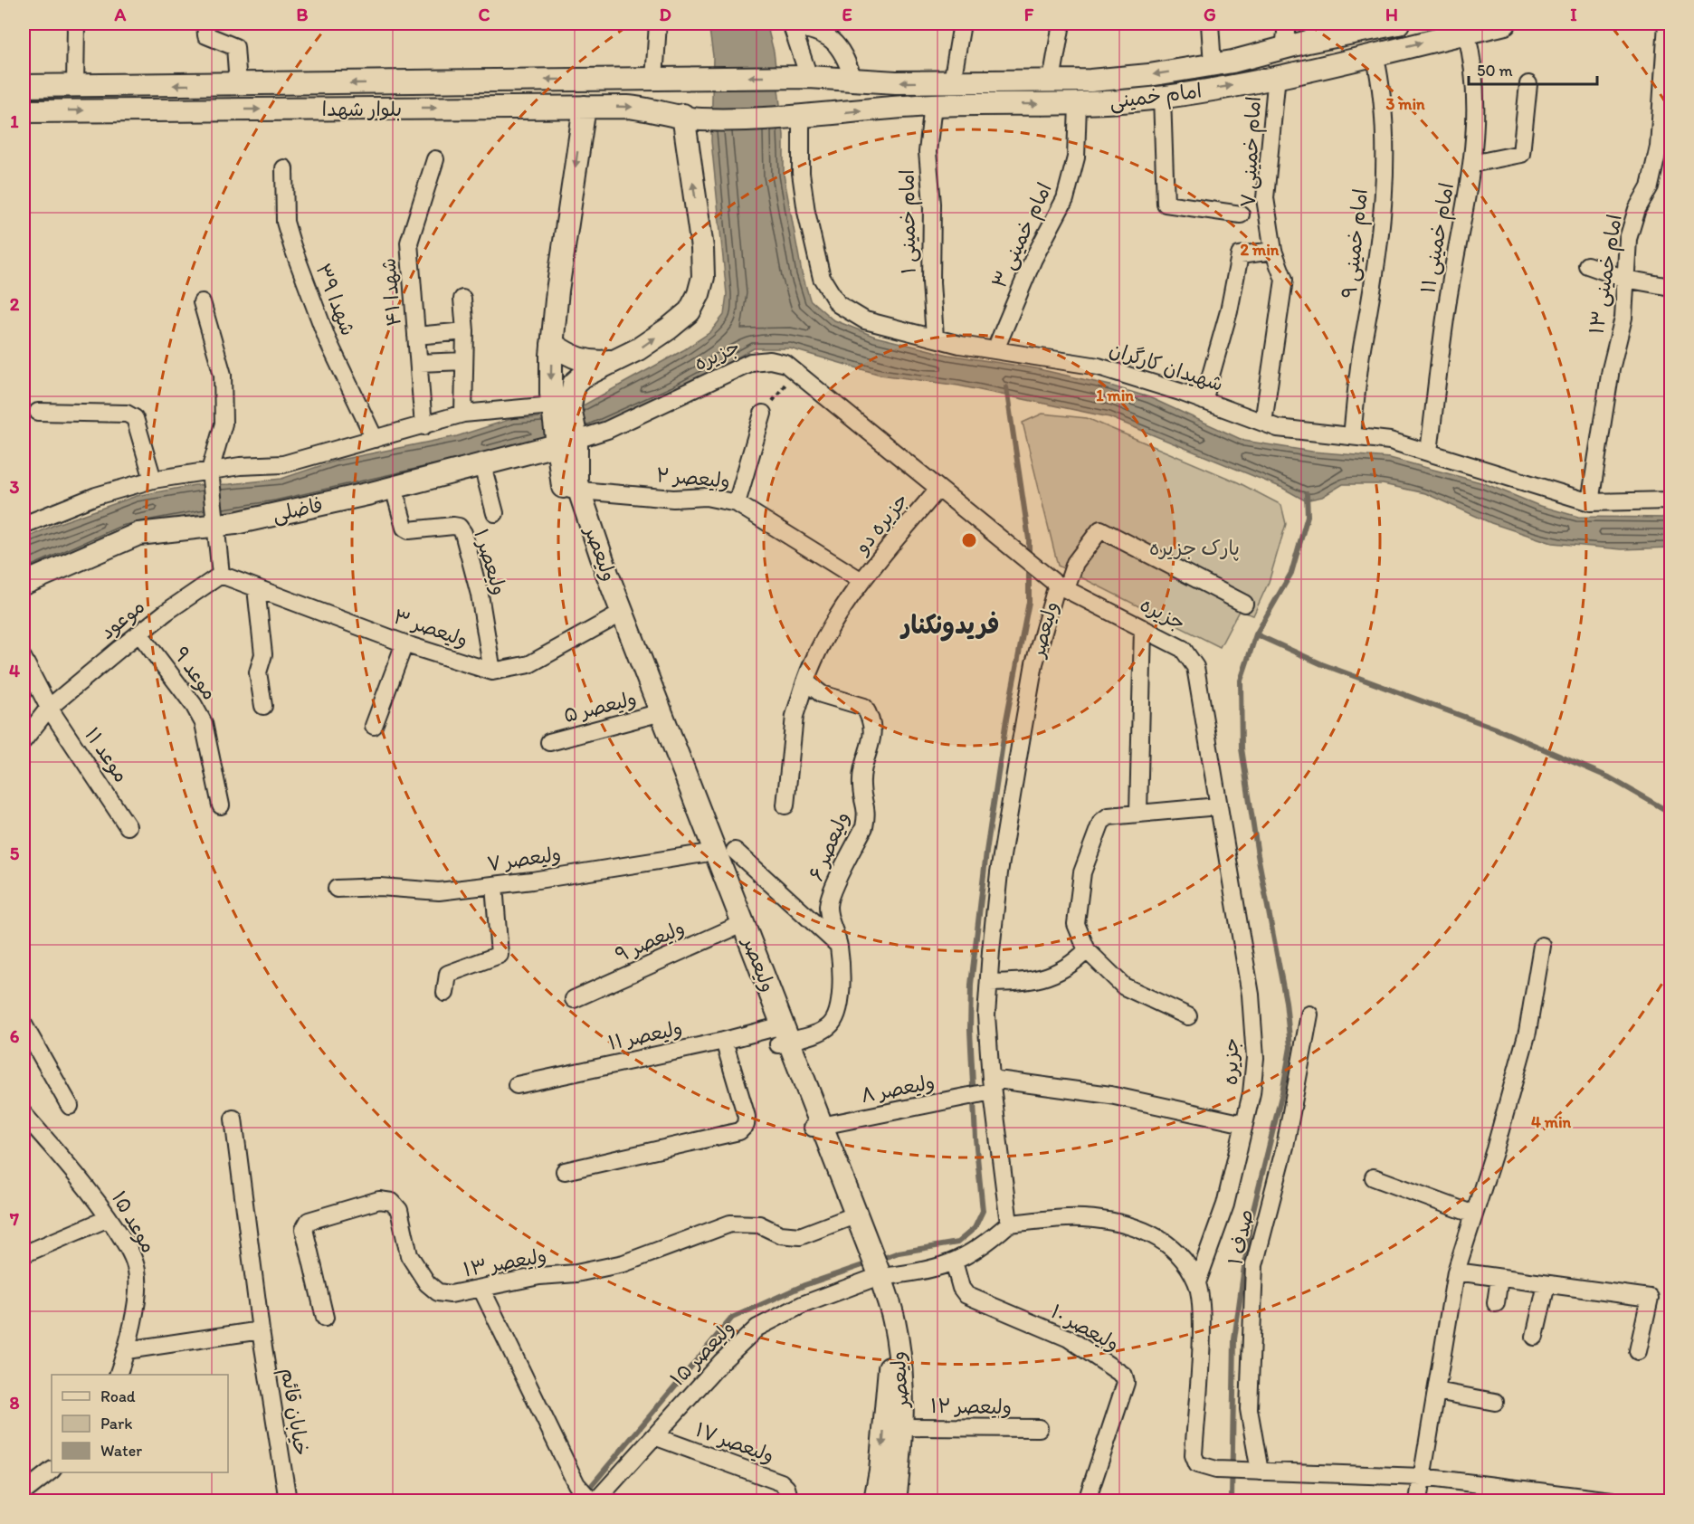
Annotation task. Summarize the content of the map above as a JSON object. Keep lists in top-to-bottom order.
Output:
{
  "streets": {
    "main road": [
      "امام خمینی",
      "بلوار شهدا",
      "فاضلی",
      "ولیعصر"
    ],
    "street": [
      "امام خمینی ۷",
      "امام خمینی ۱",
      "امام خمینی ۳",
      "امام خمینی ۱۱",
      "امام خمینی ۹",
      "امام خمینی ۱۳",
      "شهدا ۴۱",
      "شهدا ۳۹",
      "جزیره",
      "شهیدان کارگران",
      "ولیعصر ۲",
      "جزیره دو",
      "ولیعصر ۱",
      "موعود",
      "ولیعصر ۳",
      "موعد ۹",
      "ولیعصر ۵",
      "موعد ۱۱",
      "ولیعصر ۶",
      "ولیعصر ۷",
      "ولیعصر ۹",
      "ولیعصر ۱۱",
      "ولیعصر ۸",
      "موعد ۱۵",
      "صدف ۱",
      "ولیعصر ۱۳",
      "ولیعصر ۱۰",
      "ولیعصر ۱۵",
      "ولیعصر ۱۲",
      "خیابان قائم",
      "ولیعصر ۱۷"
    ]
  },
  "crossings": [
    ["امام خمینی", "بلوار شهدا"],
    ["امام خمینی", "امام خمینی ۷"],
    ["امام خمینی", "امام خمینی ۱"],
    ["امام خمینی", "امام خمینی ۳"],
    ["امام خمینی", "امام خمینی ۱۱"],
    ["امام خمینی", "امام خمینی ۹"],
    ["امام خمینی", "شهیدان کارگران"],
    ["امام خمینی ۷", "شهیدان کارگران"],
    ["امام خمینی ۱", "شهیدان کارگران"],
    ["امام خمینی ۳", "شهیدان کارگران"],
    ["امام خمینی ۱۱", "شهیدان کارگران"],
    ["امام خمینی ۹", "شهیدان کارگران"],
    ["امام خمینی ۱۳", "شهیدان کارگران"],
    ["جزیره", "فاضلی"],
    ["جزیره", "جزیره دو"],
    ["جزیره", "ولیعصر"],
    ["جزیره", "ولیعصر ۸"],
    ["ولیعصر ۲", "جزیره دو"],
    ["ولیعصر ۲", "ولیعصر"],
    ["فاضلی", "ولیعصر"],
    ["فاضلی", "ولیعصر ۱"],
    ["ولیعصر", "ولیعصر ۳"],
    ["ولیعصر", "ولیعصر ۵"],
    ["ولیعصر", "ولیعصر ۶"],
    ["ولیعصر", "ولیعصر ۷"],
    ["ولیعصر", "ولیعصر ۹"],
    ["ولیعصر", "ولیعصر ۱۱"],
    ["ولیعصر", "ولیعصر ۸"],
    ["ولیعصر", "ولیعصر ۱۳"],
    ["ولیعصر", "ولیعصر ۱۵"],
    ["ولیعصر", "ولیعصر ۱۲"],
    ["ولیعصر ۱", "ولیعصر ۳"],
    ["موعود", "ولیعصر ۳"],
    ["موعود", "موعد ۹"],
    ["موعود", "موعد ۱۱"],
    ["ولیعصر ۶", "ولیعصر ۱۱"],
    ["ولیعصر ۱۵", "ولیعصر ۱۷"]
  ],
  "districts": ["فریدونکنار"],
  "parks": ["پارک جزیره"],
  "legend": ["Road", "Park", "Water"],
  "scale_bar": "50 m",
  "grid": {
    "columns": [
      "A",
      "B",
      "C",
      "D",
      "E",
      "F",
      "G",
      "H",
      "I"
    ],
    "rows": [
      "1",
      "2",
      "3",
      "4",
      "5",
      "6",
      "7",
      "8"
    ]
  },
  "rings": [
    "3 min",
    "2 min",
    "1 min",
    "4 min"
  ]
}
